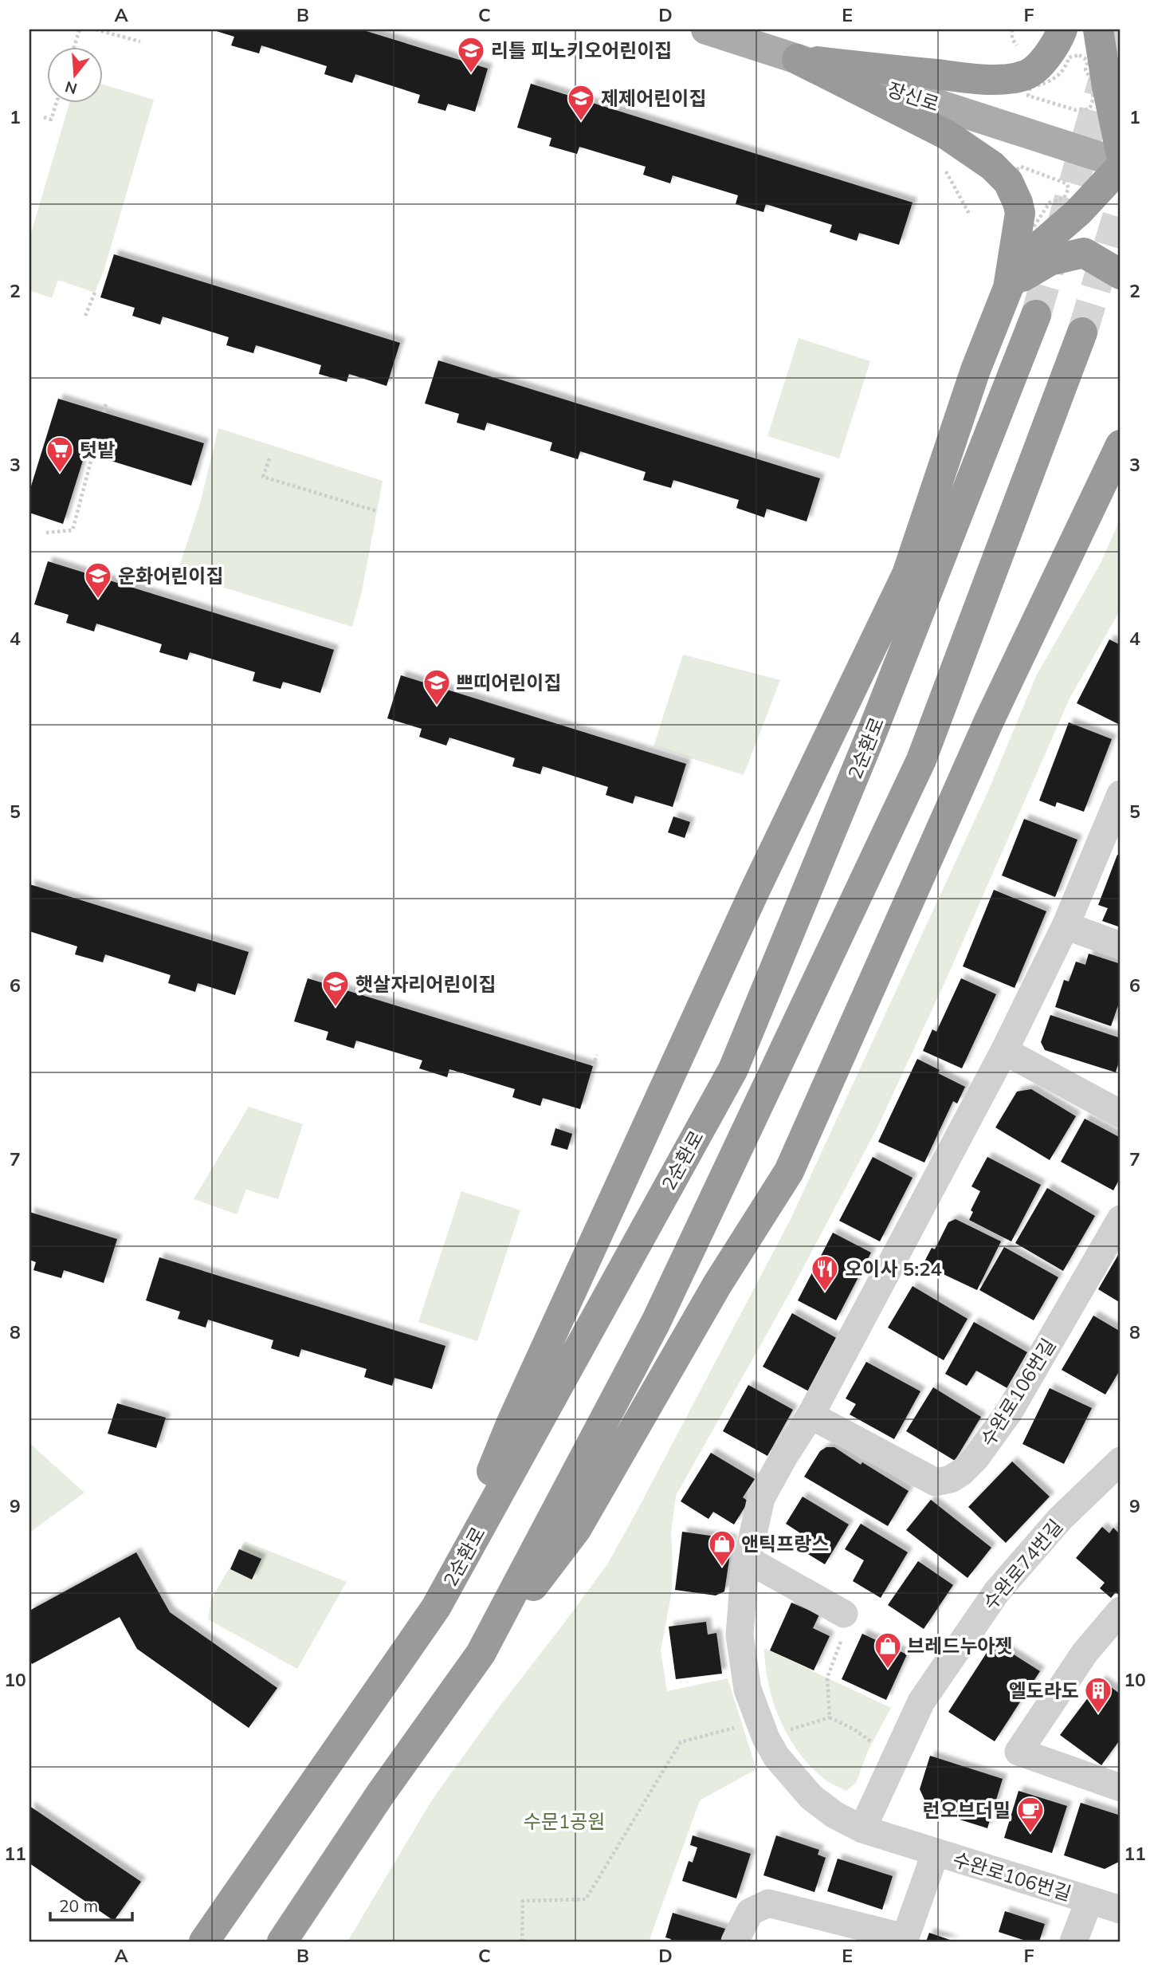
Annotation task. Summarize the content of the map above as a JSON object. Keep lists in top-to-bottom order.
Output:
{
  "streets": {
    "highway": ["2순환로"],
    "main road": ["장신로"],
    "street": ["수완로106번길", "수완로74번길"]
  },
  "crossings": [
    ["수완로106번길", "수완로74번길"]
  ],
  "parks": ["수문1공원"],
  "places": {
    "school or university": [
      "리틀 피노키오어린이집",
      "제제어린이집",
      "운화어린이집",
      "쁘띠어린이집",
      "햇살자리어린이집"
    ],
    "supermarket": ["텃밭"],
    "restaurant": ["오이사 5:24"],
    "shop": ["앤틱프랑스", "브레드누아젯"],
    "building": ["엘도라도"],
    "cafe": ["런오브더밀"]
  },
  "scale_bar": "20 m",
  "north": "bottom",
  "grid": {
    "columns": [
      "A",
      "B",
      "C",
      "D",
      "E",
      "F"
    ],
    "rows": [
      "1",
      "2",
      "3",
      "4",
      "5",
      "6",
      "7",
      "8",
      "9",
      "10",
      "11"
    ]
  }
}
